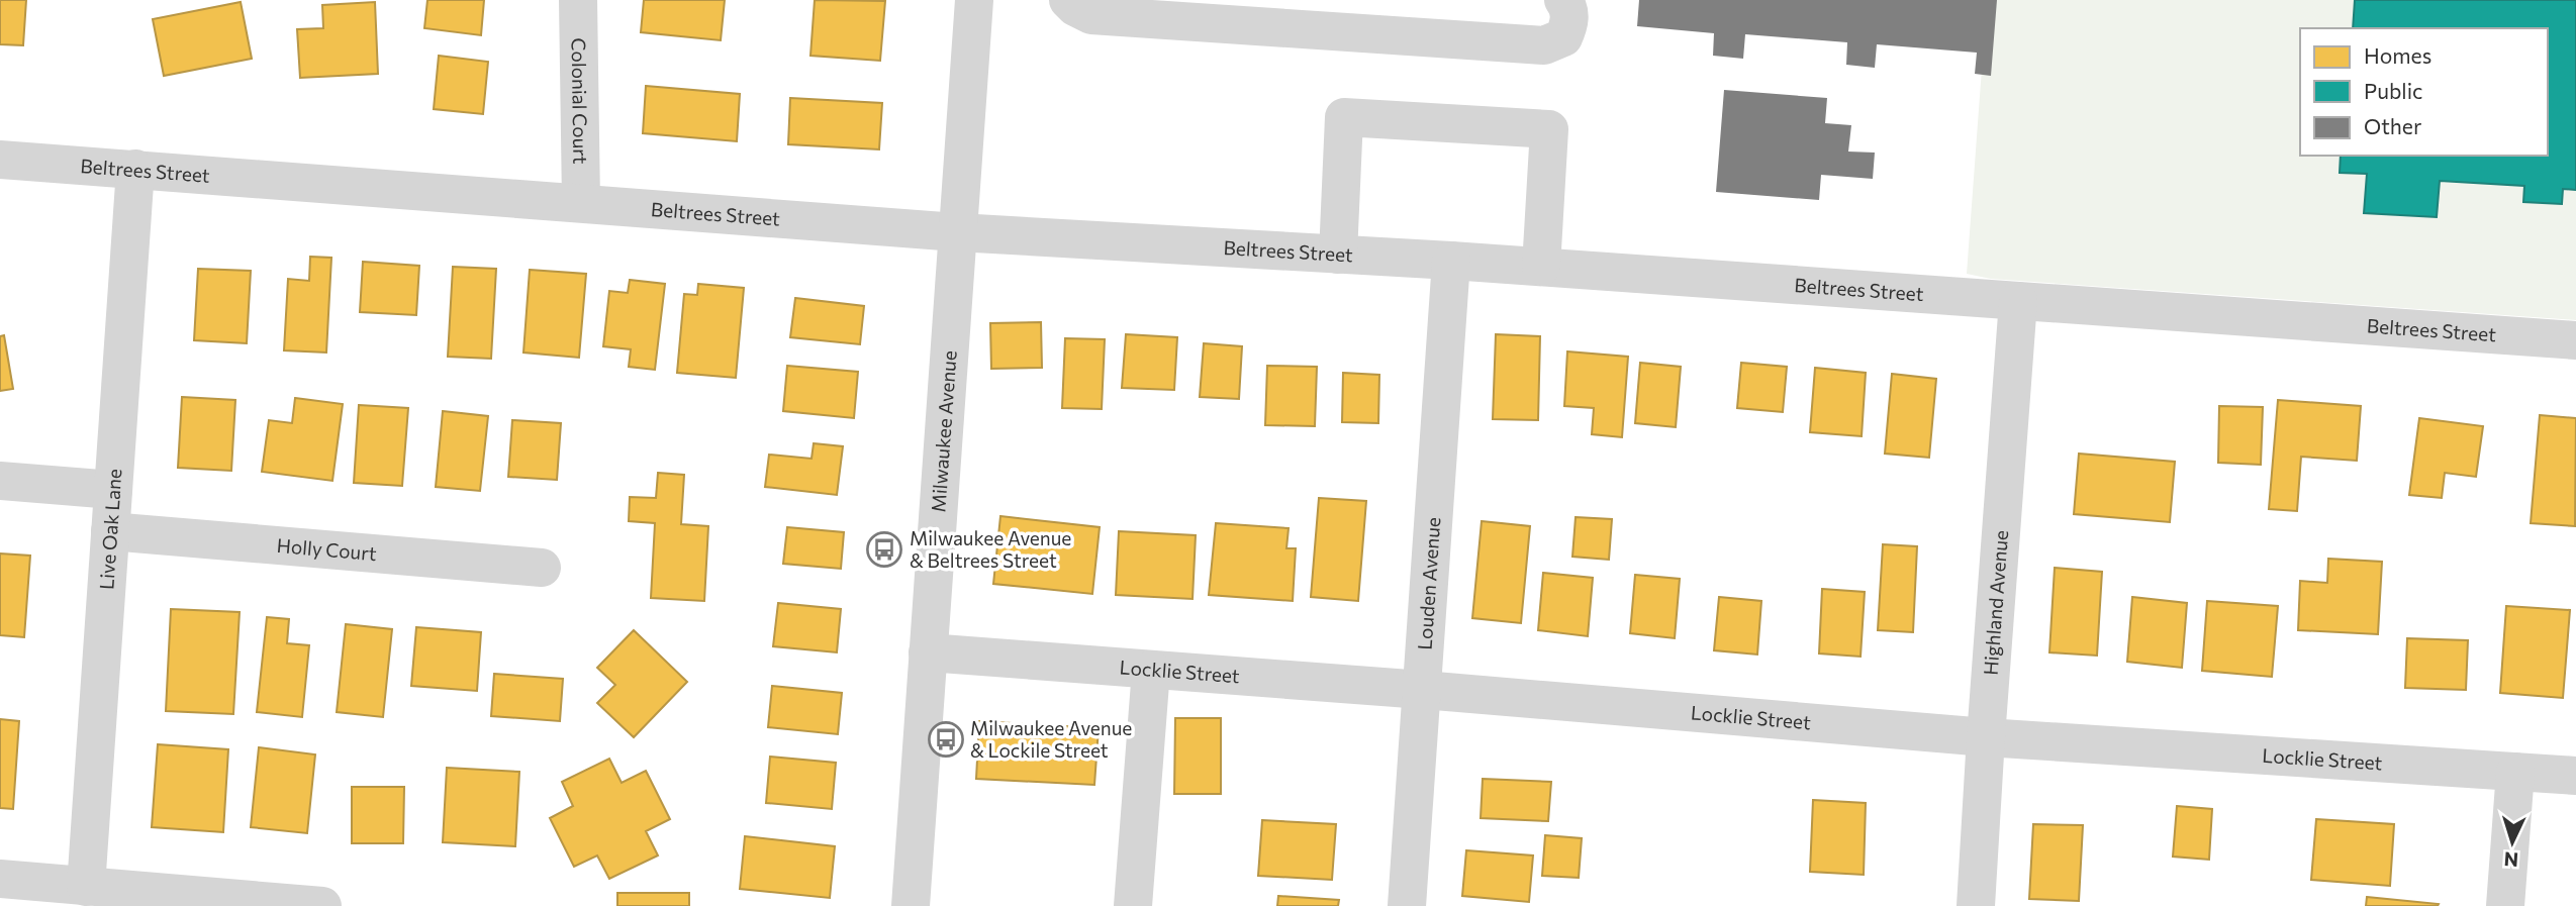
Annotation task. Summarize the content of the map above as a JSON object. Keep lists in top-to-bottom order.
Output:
{
  "streets": {
    "street": [
      "Colonial Court",
      "Beltrees Street",
      "Milwaukee Avenue",
      "Live Oak Lane",
      "Holly Court",
      "Louden Avenue",
      "Highland Avenue",
      "Locklie Street"
    ]
  },
  "crossings": [
    ["Colonial Court", "Beltrees Street"],
    ["Beltrees Street", "Milwaukee Avenue"],
    ["Beltrees Street", "Live Oak Lane"],
    ["Beltrees Street", "Louden Avenue"],
    ["Beltrees Street", "Highland Avenue"],
    ["Milwaukee Avenue", "Locklie Street"],
    ["Live Oak Lane", "Holly Court"],
    ["Louden Avenue", "Locklie Street"],
    ["Highland Avenue", "Locklie Street"]
  ],
  "places": {
    "bus stop": ["Milwaukee Avenue & Beltrees Street", "Milwaukee Avenue & Lockile Street"]
  },
  "legend": ["Homes", "Public", "Other"],
  "north": "bottom"
}
